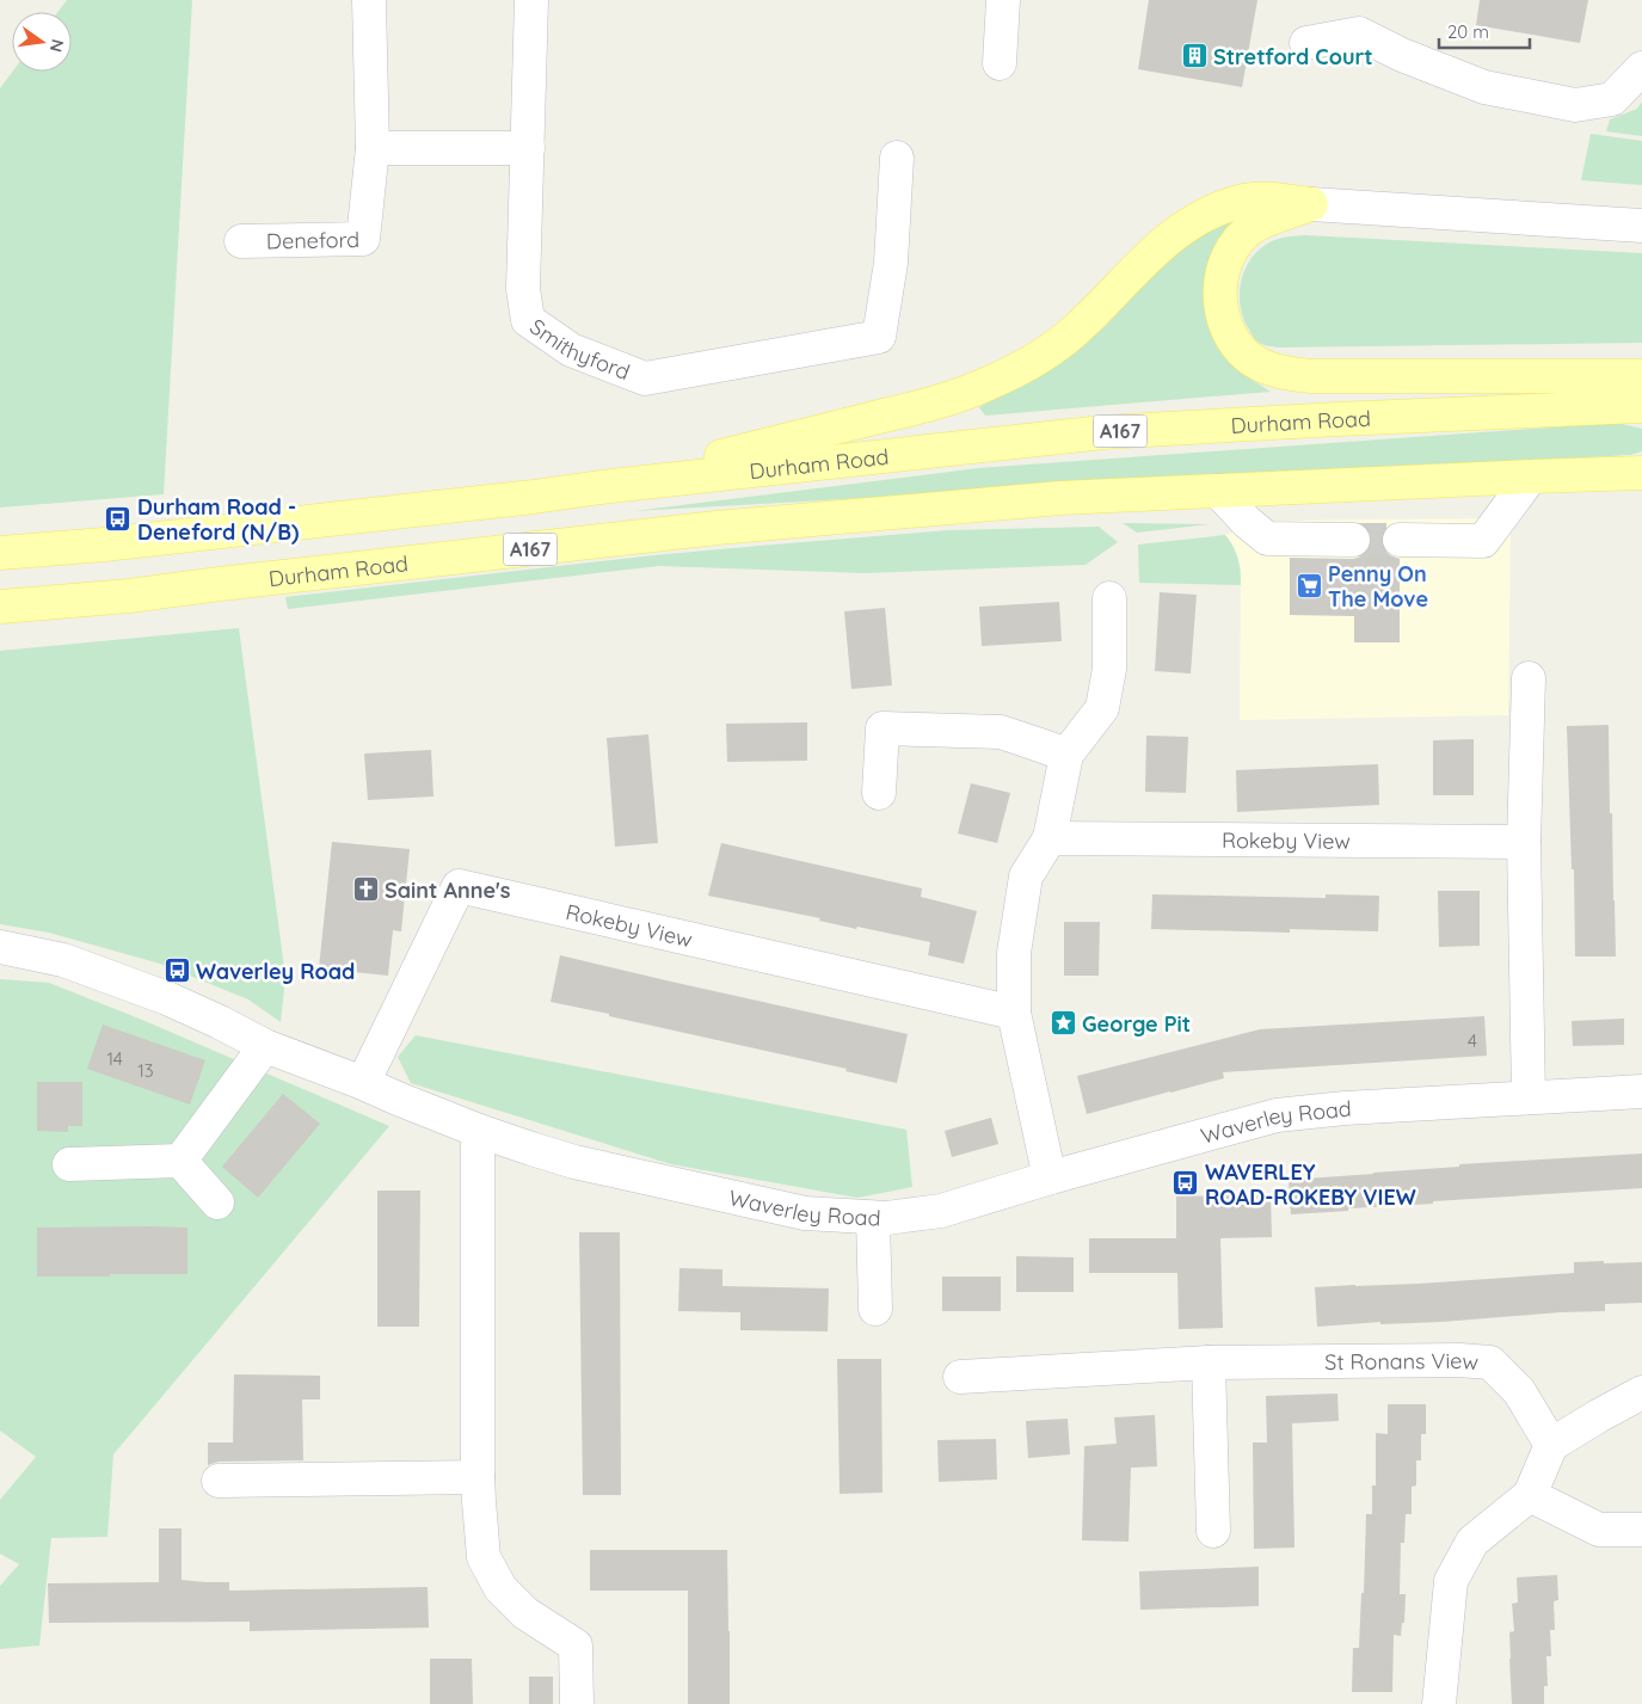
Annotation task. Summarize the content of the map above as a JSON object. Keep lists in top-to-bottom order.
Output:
{
  "streets": {
    "main road": ["Durham Road", "A167"],
    "street": [
      "Deneford",
      "Smithyford",
      "Rokeby View",
      "Waverley Road",
      "St Ronans View"
    ]
  },
  "crossings": [
    ["Rokeby View", "Waverley Road"]
  ],
  "places": {
    "building": ["Stretford Court"],
    "bus stop": ["Durham Road - Deneford (N/B)", "Waverley Road", "WAVERLEY ROAD-ROKEBY VIEW"],
    "supermarket": ["Penny On The Move"],
    "church": ["Saint Anne's"],
    "place": ["George Pit"]
  },
  "house_numbers": ["4", "14", "13"],
  "scale_bar": "20 m",
  "north": "right"
}
